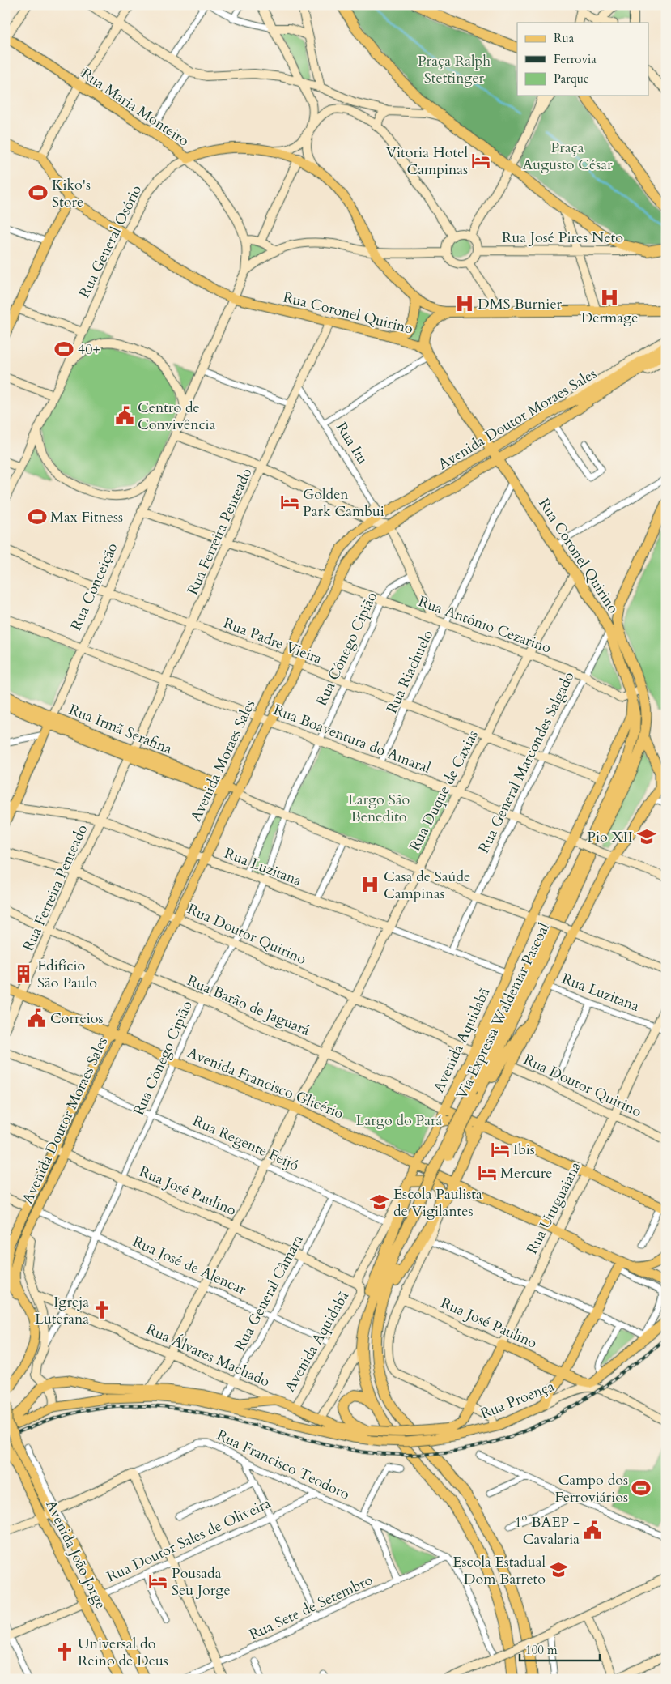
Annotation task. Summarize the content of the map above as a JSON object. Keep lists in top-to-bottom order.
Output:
{
  "streets": {
    "highway": ["Rua Coronel Quirino", "Via Expressa Waldemar Pascoal"],
    "main road": [
      "Rua Maria Monteiro",
      "Rua José Pires Neto",
      "Rua General Osório",
      "Avenida Doutor Moraes Sales",
      "Rua Ferreira Penteado",
      "Rua Conceição",
      "Rua Antônio Cezarino",
      "Rua Padre Vieira",
      "Rua Cônego Cipião",
      "Rua Irmã Serafina",
      "Rua Boaventura do Amaral",
      "Avenida Moraes Sales",
      "Rua Duque de Caxias",
      "Rua Luzitana",
      "Rua Doutor Quirino",
      "Rua Barão de Jaguará",
      "Avenida Aquidabã",
      "Avenida Francisco Glicério",
      "Rua José Paulino",
      "Rua Uruguaiana",
      "Rua Álvares Machado",
      "Rua Proença",
      "Rua Francisco Teodoro",
      "Avenida João Jorge"
    ],
    "street": [
      "Rua Itu",
      "Rua Riachuelo",
      "Rua General Marcondes Salgado",
      "Rua Regente Feijó",
      "Rua José de Alencar",
      "Rua General Câmara",
      "Rua Doutor Sales de Oliveira",
      "Rua Sete de Setembro"
    ]
  },
  "crossings": [
    ["Rua Maria Monteiro", "Rua General Osório"],
    ["Rua Maria Monteiro", "Rua Conceição"],
    ["Rua General Osório", "Rua Coronel Quirino"],
    ["Rua Coronel Quirino", "Avenida Doutor Moraes Sales"],
    ["Rua Coronel Quirino", "Rua Ferreira Penteado"],
    ["Rua Coronel Quirino", "Rua Conceição"],
    ["Rua Coronel Quirino", "Rua Riachuelo"],
    ["Rua Coronel Quirino", "Rua General Marcondes Salgado"],
    ["Rua Coronel Quirino", "Rua Duque de Caxias"],
    ["Rua Coronel Quirino", "Via Expressa Waldemar Pascoal"],
    ["Avenida Doutor Moraes Sales", "Rua Itu"],
    ["Avenida Doutor Moraes Sales", "Avenida Moraes Sales"],
    ["Avenida Doutor Moraes Sales", "Rua Barão de Jaguará"],
    ["Avenida Doutor Moraes Sales", "Avenida Francisco Glicério"],
    ["Avenida Doutor Moraes Sales", "Rua Regente Feijó"],
    ["Avenida Doutor Moraes Sales", "Rua José Paulino"],
    ["Avenida Doutor Moraes Sales", "Rua José de Alencar"],
    ["Avenida Doutor Moraes Sales", "Avenida João Jorge"],
    ["Rua Itu", "Rua Ferreira Penteado"],
    ["Rua Itu", "Avenida Moraes Sales"],
    ["Rua Ferreira Penteado", "Rua Padre Vieira"],
    ["Rua Ferreira Penteado", "Rua Irmã Serafina"],
    ["Rua Ferreira Penteado", "Rua Boaventura do Amaral"],
    ["Rua Ferreira Penteado", "Rua Luzitana"],
    ["Rua Ferreira Penteado", "Rua Doutor Quirino"],
    ["Rua Ferreira Penteado", "Rua Barão de Jaguará"],
    ["Rua Ferreira Penteado", "Avenida Francisco Glicério"],
    ["Rua Conceição", "Rua Padre Vieira"],
    ["Rua Conceição", "Rua Irmã Serafina"],
    ["Rua Conceição", "Rua Boaventura do Amaral"],
    ["Rua Conceição", "Rua Luzitana"],
    ["Rua Antônio Cezarino", "Rua Cônego Cipião"],
    ["Rua Antônio Cezarino", "Rua Riachuelo"],
    ["Rua Antônio Cezarino", "Avenida Moraes Sales"],
    ["Rua Antônio Cezarino", "Rua General Marcondes Salgado"],
    ["Rua Antônio Cezarino", "Rua Duque de Caxias"],
    ["Rua Antônio Cezarino", "Via Expressa Waldemar Pascoal"],
    ["Rua Antônio Cezarino", "Avenida Aquidabã"],
    ["Rua Padre Vieira", "Rua Cônego Cipião"],
    ["Rua Padre Vieira", "Rua Riachuelo"],
    ["Rua Padre Vieira", "Avenida Moraes Sales"],
    ["Rua Padre Vieira", "Rua General Marcondes Salgado"],
    ["Rua Padre Vieira", "Rua Duque de Caxias"],
    ["Rua Padre Vieira", "Avenida Aquidabã"],
    ["Rua Cônego Cipião", "Rua Boaventura do Amaral"],
    ["Rua Cônego Cipião", "Rua Luzitana"],
    ["Rua Cônego Cipião", "Rua Doutor Quirino"],
    ["Rua Cônego Cipião", "Rua Barão de Jaguará"],
    ["Rua Cônego Cipião", "Avenida Francisco Glicério"],
    ["Rua Cônego Cipião", "Rua Regente Feijó"],
    ["Rua Cônego Cipião", "Rua José Paulino"],
    ["Rua Cônego Cipião", "Rua José de Alencar"],
    ["Rua Cônego Cipião", "Rua Álvares Machado"],
    ["Rua Riachuelo", "Rua Boaventura do Amaral"],
    ["Rua Irmã Serafina", "Avenida Moraes Sales"],
    ["Rua Boaventura do Amaral", "Avenida Moraes Sales"],
    ["Rua Boaventura do Amaral", "Rua General Marcondes Salgado"],
    ["Rua Boaventura do Amaral", "Rua Duque de Caxias"],
    ["Rua Boaventura do Amaral", "Avenida Aquidabã"],
    ["Avenida Moraes Sales", "Rua Luzitana"],
    ["Avenida Moraes Sales", "Rua Doutor Quirino"],
    ["Avenida Moraes Sales", "Rua Barão de Jaguará"],
    ["Avenida Moraes Sales", "Avenida Francisco Glicério"],
    ["Rua General Marcondes Salgado", "Rua Luzitana"],
    ["Rua General Marcondes Salgado", "Via Expressa Waldemar Pascoal"],
    ["Rua Duque de Caxias", "Rua Luzitana"],
    ["Rua Duque de Caxias", "Rua Doutor Quirino"],
    ["Rua Duque de Caxias", "Rua Barão de Jaguará"],
    ["Rua Duque de Caxias", "Avenida Francisco Glicério"],
    ["Rua Duque de Caxias", "Rua Regente Feijó"],
    ["Rua Duque de Caxias", "Rua José Paulino"],
    ["Rua Duque de Caxias", "Rua José de Alencar"],
    ["Rua Duque de Caxias", "Rua Álvares Machado"],
    ["Rua Luzitana", "Avenida Aquidabã"],
    ["Rua Luzitana", "Rua Uruguaiana"],
    ["Rua Doutor Quirino", "Avenida Aquidabã"],
    ["Rua Doutor Quirino", "Rua Uruguaiana"],
    ["Rua Barão de Jaguará", "Avenida Aquidabã"],
    ["Rua Barão de Jaguará", "Rua Uruguaiana"],
    ["Via Expressa Waldemar Pascoal", "Avenida Aquidabã"],
    ["Avenida Aquidabã", "Avenida Francisco Glicério"],
    ["Avenida Aquidabã", "Rua Regente Feijó"],
    ["Avenida Aquidabã", "Rua José Paulino"],
    ["Avenida Aquidabã", "Rua José de Alencar"],
    ["Avenida Aquidabã", "Rua Álvares Machado"],
    ["Avenida Francisco Glicério", "Rua Uruguaiana"],
    ["Avenida Francisco Glicério", "Rua Proença"],
    ["Rua Regente Feijó", "Rua General Câmara"],
    ["Rua José Paulino", "Rua Uruguaiana"],
    ["Rua José Paulino", "Rua General Câmara"],
    ["Rua José Paulino", "Rua Proença"],
    ["Rua Uruguaiana", "Rua Álvares Machado"],
    ["Rua José de Alencar", "Rua General Câmara"],
    ["Rua General Câmara", "Rua Álvares Machado"],
    ["Rua Francisco Teodoro", "Rua Doutor Sales de Oliveira"],
    ["Rua Francisco Teodoro", "Avenida João Jorge"],
    ["Rua Francisco Teodoro", "Rua Sete de Setembro"],
    ["Rua Doutor Sales de Oliveira", "Avenida João Jorge"]
  ],
  "parks": [
    "Praça Ralph Stettinger",
    "Praça Augusto César",
    "Largo São Benedito",
    "Largo do Pará"
  ],
  "places": {
    "hotel": [
      "Vitoria Hotel Campinas",
      "Golden Park Cambui",
      "Ibis",
      "Mercure",
      "Pousada Seu Jorge"
    ],
    "sports": [
      "Kiko's Store",
      "40+",
      "Max Fitness",
      "Campo dos Ferroviários"
    ],
    "hospital": ["Dermage", "DMS Burnier", "Casa de Saúde Campinas"],
    "public building": ["Centro de Convivência", "Correios", "1º BAEP - Cavalaria"],
    "school or university": ["Pio XII", "Escola Paulista de Vigilantes", "Escola Estadual Dom Barreto"],
    "building": ["Edifício São Paulo"],
    "church": ["Igreja Luterana", "Universal do Reino de Deus"]
  },
  "legend": ["Rua", "Ferrovia", "Parque"],
  "scale_bar": "100 m"
}
